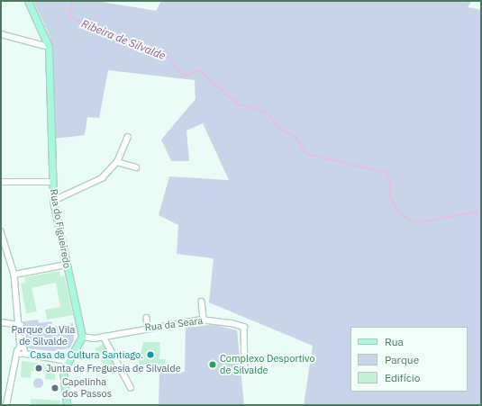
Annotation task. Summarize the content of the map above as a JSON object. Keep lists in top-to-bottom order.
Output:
{
  "streets": {
    "main road": ["Rua do Figueiredo"],
    "street": ["Rua da Seara"]
  },
  "crossings": [
    ["Rua do Figueiredo", "Rua da Seara"]
  ],
  "water": ["Ribeira de Silvalde"],
  "parks": ["Parque da Vila de Silvalde"],
  "places": [
    "Casa da Cultura Santiago.",
    "Complexo Desportivo de Silvalde",
    "Junta de Freguesia de Silvalde",
    "Capelinha dos Passos"
  ],
  "legend": ["Rua", "Parque", "Edifício"]
}
